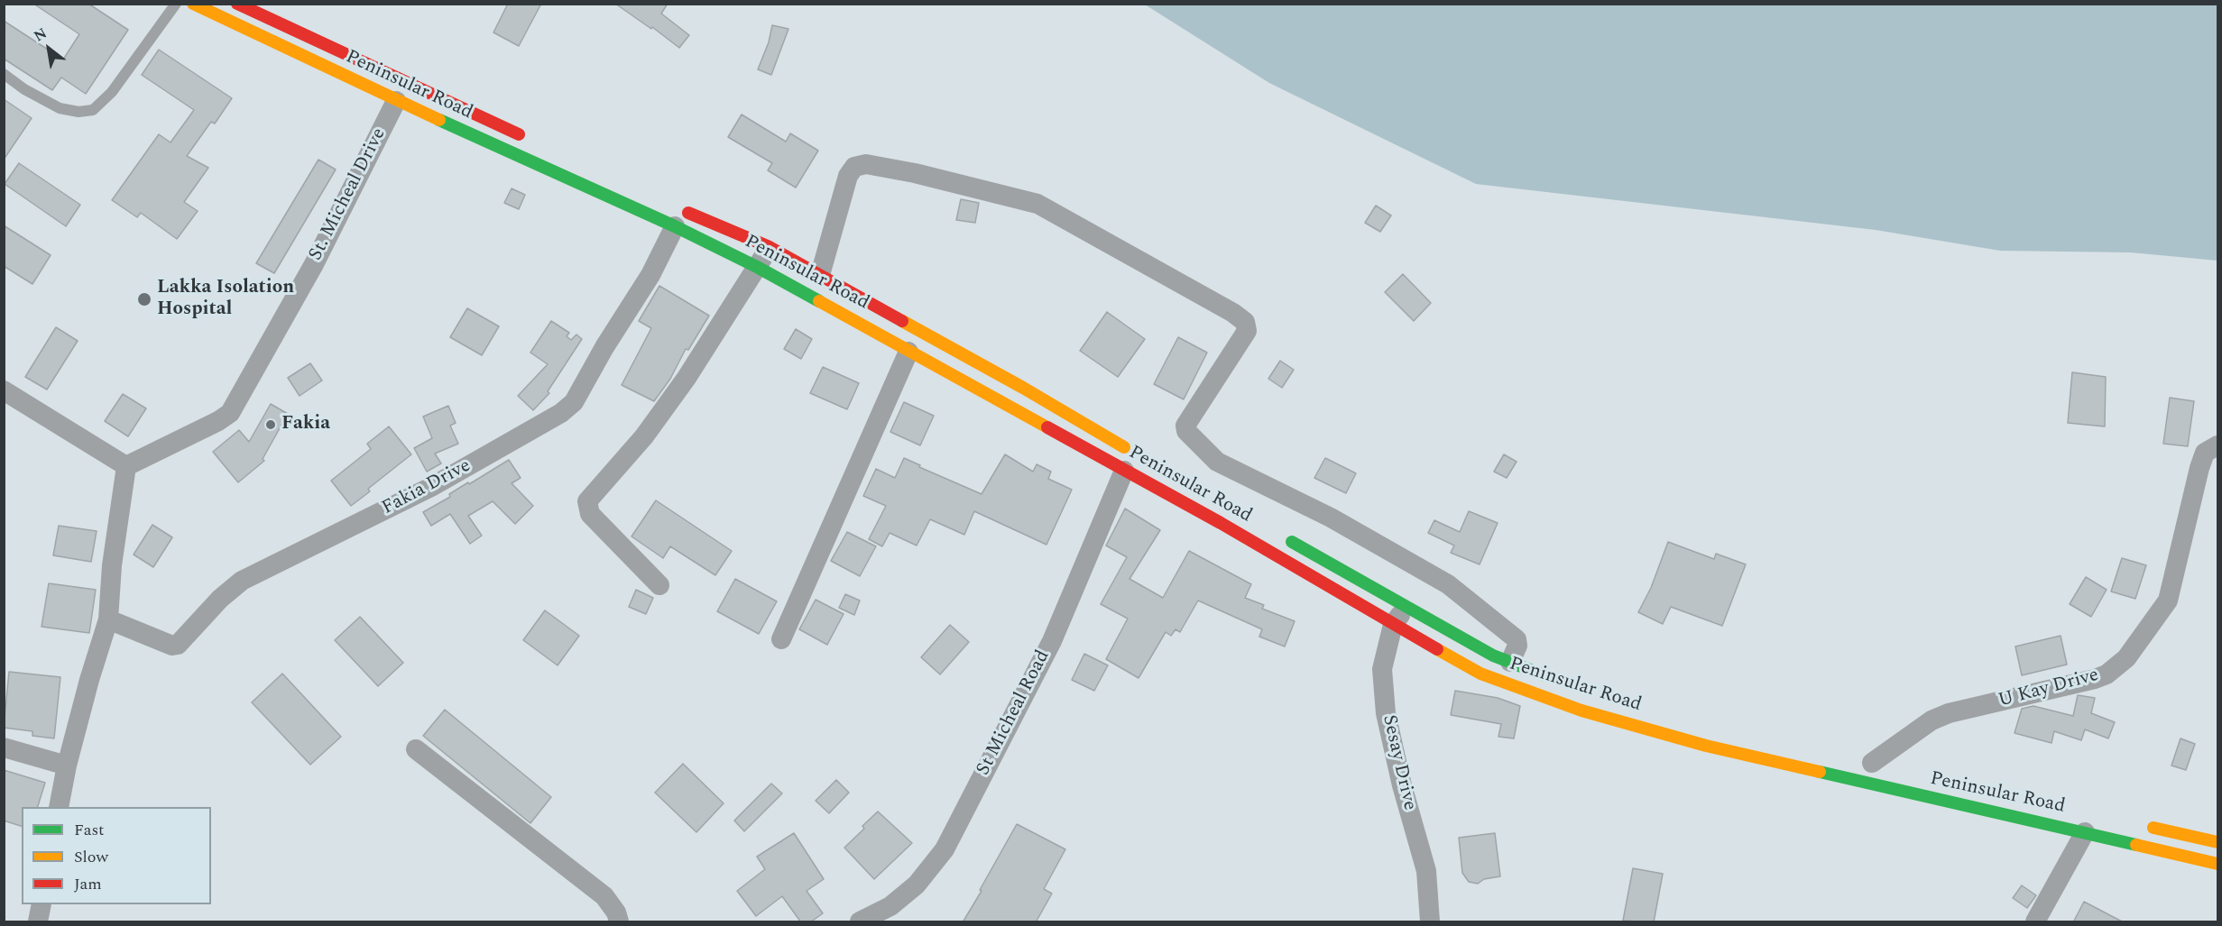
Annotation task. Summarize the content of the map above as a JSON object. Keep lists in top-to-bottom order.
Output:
{
  "streets": {
    "main road": ["Peninsular Road"],
    "street": [
      "St. Micheal Drive",
      "Fakia Drive",
      "U Kay Drive",
      "St Micheal Road",
      "Sesay Drive"
    ]
  },
  "crossings": [
    ["Peninsular Road", "St. Micheal Drive"],
    ["Peninsular Road", "Fakia Drive"],
    ["Peninsular Road", "St Micheal Road"],
    ["Peninsular Road", "Sesay Drive"]
  ],
  "places": ["Lakka Isolation Hospital", "Fakia"],
  "legend": ["Fast", "Slow", "Jam"],
  "north": "top left"
}
